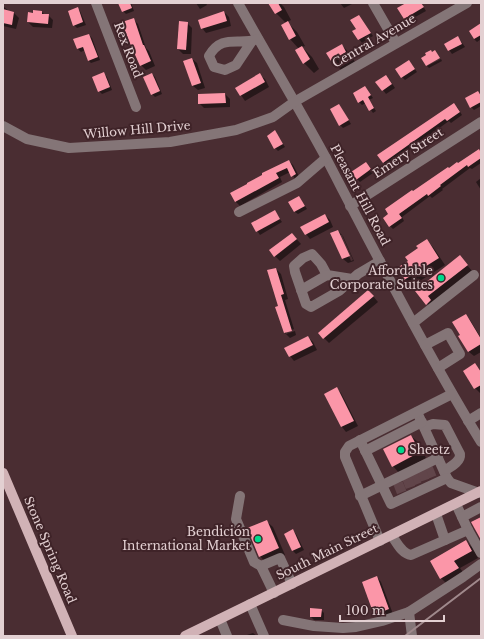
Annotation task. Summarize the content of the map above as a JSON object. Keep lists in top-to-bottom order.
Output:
{
  "streets": {
    "main road": ["Stone Spring Road", "South Main Street"],
    "street": [
      "Central Avenue",
      "Rex Road",
      "Willow Hill Drive",
      "Emery Street",
      "Pleasant Hill Road"
    ]
  },
  "crossings": [
    ["Central Avenue", "Willow Hill Drive"],
    ["Central Avenue", "Pleasant Hill Road"],
    ["Willow Hill Drive", "Pleasant Hill Road"],
    ["Emery Street", "Pleasant Hill Road"]
  ],
  "places": ["Affordable Corporate Suites", "Sheetz", "Bendición International Market"],
  "scale_bar": "100 m"
}
